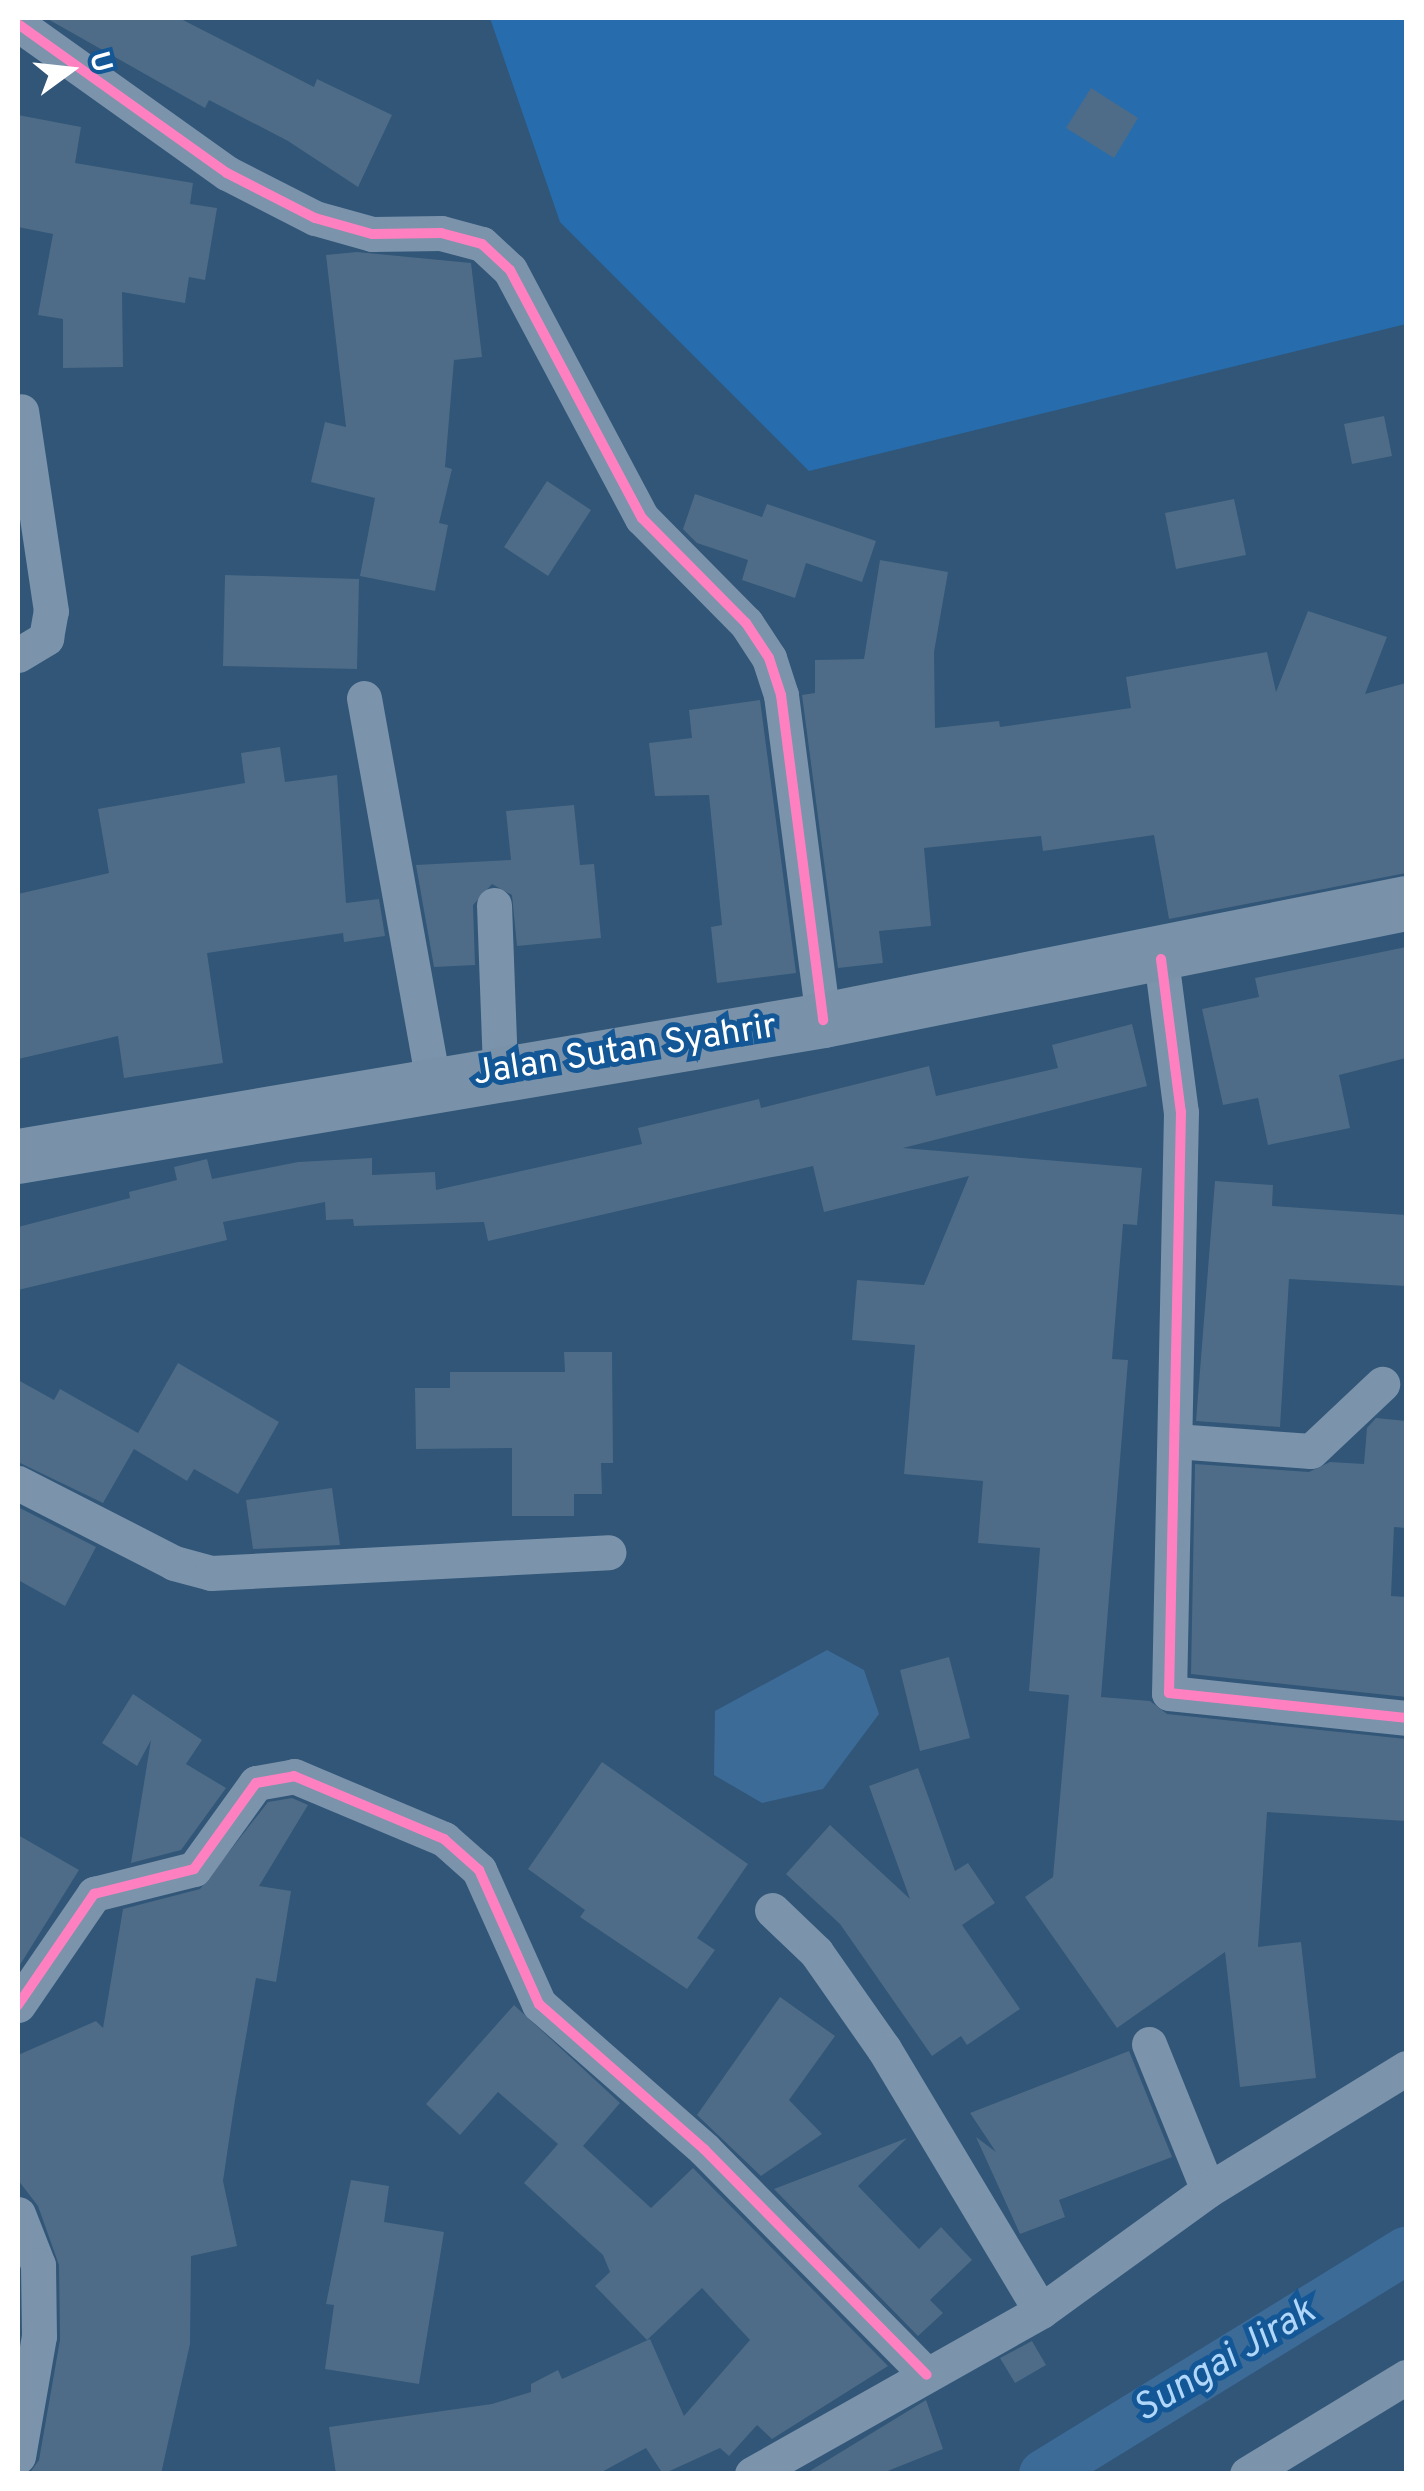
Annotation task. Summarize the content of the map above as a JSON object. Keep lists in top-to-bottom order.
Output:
{
  "streets": {
    "main road": ["Jalan Sutan Syahrir"]
  },
  "water": ["Sungai Jirak"],
  "north": "right"
}
